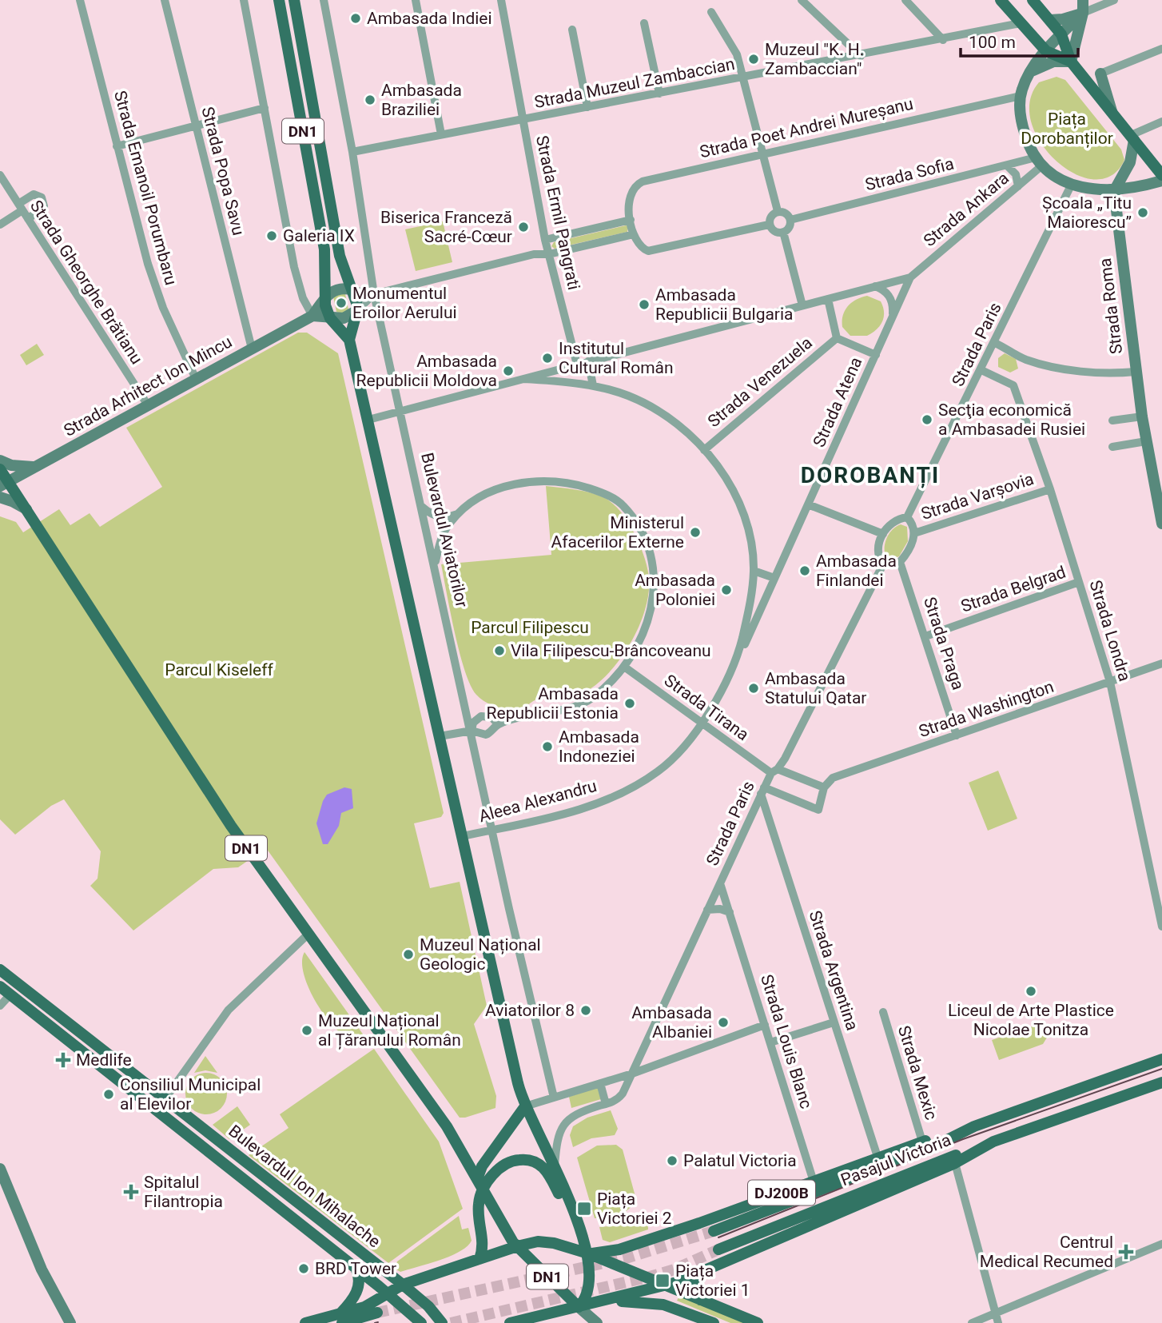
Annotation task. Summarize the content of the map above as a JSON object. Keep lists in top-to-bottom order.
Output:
{
  "streets": {
    "main road": [
      "DN1",
      "Pasajul Victoria",
      "Bulevardul Ion Mihalache",
      "DJ200B"
    ],
    "street": [
      "Strada Muzeul Zambaccian",
      "Strada Poet Andrei Mureșanu",
      "Strada Popa Savu",
      "Strada Sofia",
      "Strada Emanoil Porumbaru",
      "Strada Ankara",
      "Strada Ermil Pangrati",
      "Strada Gheorghe Brătianu",
      "Strada Roma",
      "Strada Paris",
      "Strada Venezuela",
      "Strada Arhitect Ion Mincu",
      "Strada Atena",
      "Strada Varșovia",
      "Bulevardul Aviatorilor",
      "Strada Belgrad",
      "Strada Londra",
      "Strada Praga",
      "Strada Tirana",
      "Strada Washington",
      "Aleea Alexandru",
      "Strada Argentina",
      "Strada Louis Blanc",
      "Strada Mexic"
    ]
  },
  "crossings": [
    ["Strada Muzeul Zambaccian", "Strada Ermil Pangrati"],
    ["Strada Muzeul Zambaccian", "Bulevardul Aviatorilor"],
    ["Strada Poet Andrei Mureșanu", "Strada Sofia"],
    ["Strada Poet Andrei Mureșanu", "Strada Ankara"],
    ["Strada Poet Andrei Mureșanu", "Strada Roma"],
    ["Strada Poet Andrei Mureșanu", "Strada Paris"],
    ["DN1", "Strada Arhitect Ion Mincu"],
    ["DN1", "Aleea Alexandru"],
    ["DN1", "DJ200B"],
    ["Strada Popa Savu", "Strada Arhitect Ion Mincu"],
    ["Strada Sofia", "Strada Ankara"],
    ["Strada Sofia", "Strada Roma"],
    ["Strada Sofia", "Strada Paris"],
    ["Strada Emanoil Porumbaru", "Strada Arhitect Ion Mincu"],
    ["Strada Ankara", "Strada Roma"],
    ["Strada Ankara", "Strada Paris"],
    ["Strada Ankara", "Strada Atena"],
    ["Strada Gheorghe Brătianu", "Strada Arhitect Ion Mincu"],
    ["Strada Roma", "Strada Paris"],
    ["Strada Paris", "Strada Londra"],
    ["Strada Paris", "Strada Tirana"],
    ["Strada Paris", "Strada Argentina"],
    ["Strada Paris", "Strada Louis Blanc"],
    ["Strada Venezuela", "Strada Atena"],
    ["Strada Venezuela", "Aleea Alexandru"],
    ["Strada Atena", "Aleea Alexandru"],
    ["Strada Varșovia", "Strada Londra"],
    ["Bulevardul Aviatorilor", "Aleea Alexandru"],
    ["Strada Belgrad", "Strada Londra"],
    ["Strada Belgrad", "Strada Praga"],
    ["Strada Londra", "Strada Washington"],
    ["Strada Praga", "Strada Washington"],
    ["Strada Tirana", "Aleea Alexandru"],
    ["Strada Argentina", "DJ200B"],
    ["Strada Louis Blanc", "DJ200B"],
    ["Strada Mexic", "Pasajul Victoria"],
    ["Strada Mexic", "DJ200B"],
    ["Pasajul Victoria", "DJ200B"]
  ],
  "districts": ["DOROBANȚI"],
  "parks": ["Piața Dorobanților", "Parcul Filipescu", "Parcul Kiseleff"],
  "places": {
    "other": [
      "Ambasada Indiei",
      "Muzeul \"K. H. Zambaccian\"",
      "Ambasada Braziliei",
      "Școala „Titu Maiorescu”",
      "Biserica Franceză Sacré-Cœur",
      "Galeria IX",
      "Monumentul Eroilor Aerului",
      "Ambasada Republicii Bulgaria",
      "Institutul Cultural Român",
      "Ambasada Republicii Moldova",
      "Secţia economică a Ambasadei Rusiei",
      "Ministerul Afacerilor Externe",
      "Ambasada Finlandei",
      "Ambasada Poloniei",
      "Vila Filipescu-Brâncoveanu",
      "Ambasada Statului Qatar",
      "Ambasada Republicii Estonia",
      "Ambasada Indoneziei",
      "Muzeul Național Geologic",
      "Liceul de Arte Plastice Nicolae Tonitza",
      "Aviatorilor 8",
      "Ambasada Albaniei",
      "Muzeul Național al Țăranului Român",
      "Consiliul Municipal al Elevilor",
      "Palatul Victoria",
      "BRD Tower"
    ],
    "health": ["Medlife", "Spitalul Filantropia", "Centrul Medical Recumed"],
    "transit": ["Piața Victoriei 2", "Piața Victoriei 1"]
  },
  "scale_bar": "100 m"
}
